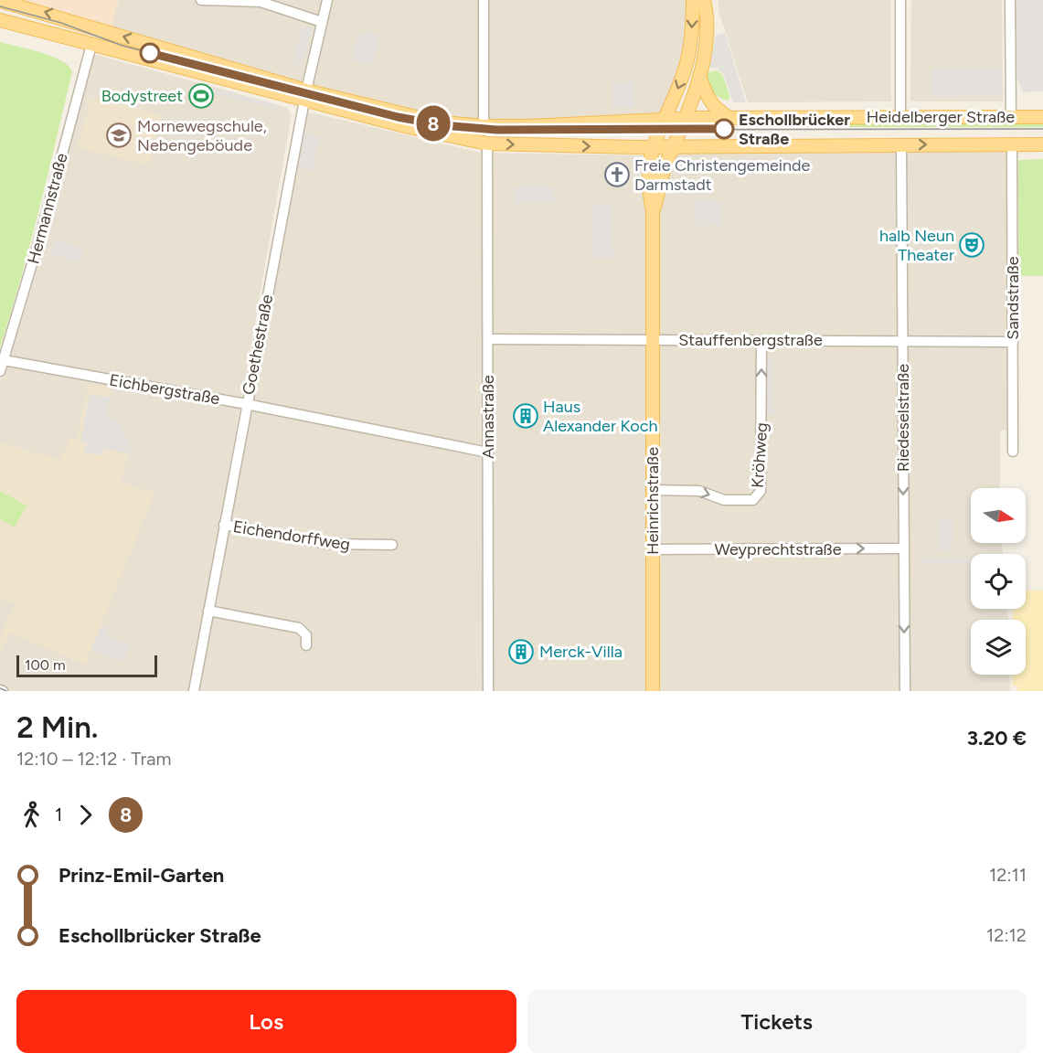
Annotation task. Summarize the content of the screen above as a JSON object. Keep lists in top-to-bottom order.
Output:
{
  "streets": {
    "main road": ["Heidelberger Straße", "Heinrichstraße"],
    "street": [
      "Hermannstraße",
      "Sandstraße",
      "Stauffenbergstraße",
      "Goethestraße",
      "Eichbergstraße",
      "Annastraße",
      "Riedeselstraße",
      "Kröhweg",
      "Eichendorffweg",
      "Weyprechtstraße"
    ]
  },
  "crossings": [
    ["Heidelberger Straße", "Hermannstraße"],
    ["Heidelberger Straße", "Sandstraße"],
    ["Heidelberger Straße", "Goethestraße"],
    ["Heidelberger Straße", "Annastraße"],
    ["Heidelberger Straße", "Riedeselstraße"],
    ["Heidelberger Straße", "Heinrichstraße"],
    ["Hermannstraße", "Eichbergstraße"],
    ["Sandstraße", "Stauffenbergstraße"],
    ["Stauffenbergstraße", "Annastraße"],
    ["Stauffenbergstraße", "Riedeselstraße"],
    ["Stauffenbergstraße", "Kröhweg"],
    ["Stauffenbergstraße", "Heinrichstraße"],
    ["Goethestraße", "Eichbergstraße"],
    ["Goethestraße", "Eichendorffweg"],
    ["Eichbergstraße", "Annastraße"],
    ["Riedeselstraße", "Weyprechtstraße"],
    ["Kröhweg", "Heinrichstraße"],
    ["Heinrichstraße", "Weyprechtstraße"]
  ],
  "one_way": ["Riedeselstraße", "Weyprechtstraße"],
  "places": {
    "sports": ["Bodystreet"],
    "other": ["Eschollbrücker Straße"],
    "school or university": ["Mornewegschule, Nebengeböude"],
    "church": ["Freie Christengemeinde Darmstadt"],
    "theatre": ["halb Neun Theater"],
    "building": ["Haus Alexander Koch", "Merck-Villa"]
  },
  "lines": ["tram line 8"],
  "scale_bar": "100 m",
  "north": "right",
  "page": {
    "on_map": "8",
    "scale": "100 m",
    "heading": ["2 Min.", "12:10 – 12:12 · Tram", "3.20 €"],
    "legs": ["1", "8"],
    "list": [
      {
        "name": "Prinz-Emil-Garten",
        "value": "12:11"
      },
      {
        "name": "Eschollbrücker Straße",
        "value": "12:12"
      }
    ],
    "buttons": ["Los", "Tickets"]
  }
}
